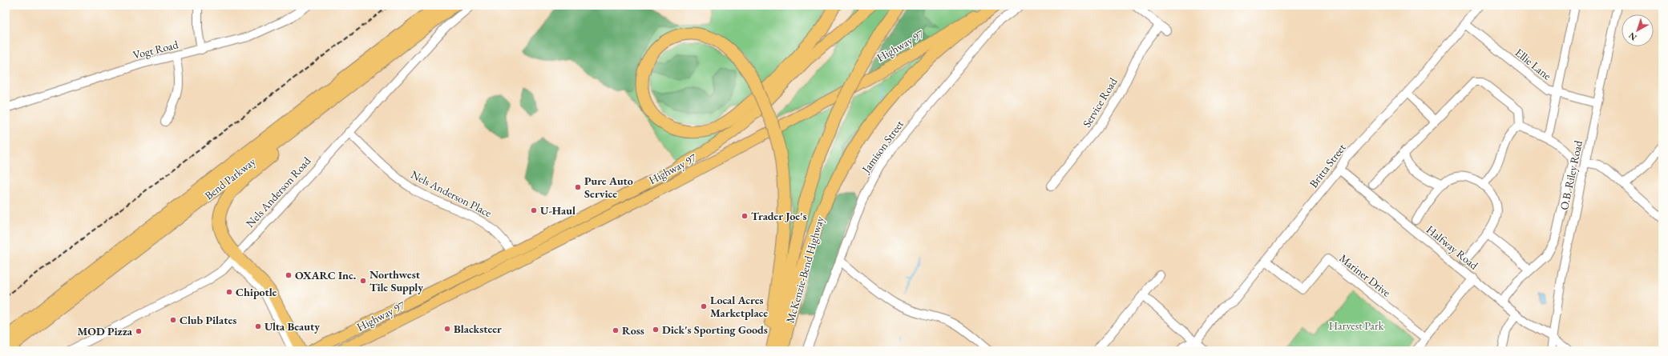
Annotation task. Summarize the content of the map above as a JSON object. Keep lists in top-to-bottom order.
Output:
{
  "streets": {
    "highway": ["Bend Parkway", "McKenzie-Bend Highway"],
    "main road": ["Highway 97"],
    "street": [
      "Vogt Road",
      "Ellie Lane",
      "Service Road",
      "Jamison Street",
      "Britta Street",
      "O.B. Riley Road",
      "Nels Anderson Road",
      "Nels Anderson Place",
      "Halfway Road",
      "Mariner Drive"
    ]
  },
  "crossings": [
    ["Highway 97", "Nels Anderson Place"],
    ["Ellie Lane", "Britta Street"],
    ["Ellie Lane", "O.B. Riley Road"],
    ["Britta Street", "Halfway Road"],
    ["Britta Street", "Mariner Drive"],
    ["O.B. Riley Road", "Halfway Road"],
    ["Nels Anderson Road", "Nels Anderson Place"]
  ],
  "parks": ["Harvest Park"],
  "places": [
    "Pure Auto Service",
    "U-Haul",
    "Trader Joe's",
    "OXARC Inc.",
    "Northwest Tile Supply",
    "Chipotle",
    "Local Acres Marketplace",
    "Club Pilates",
    "Ulta Beauty",
    "Blacksteer",
    "Dick's Sporting Goods",
    "Ross",
    "MOD Pizza"
  ],
  "north": "bottom left"
}
